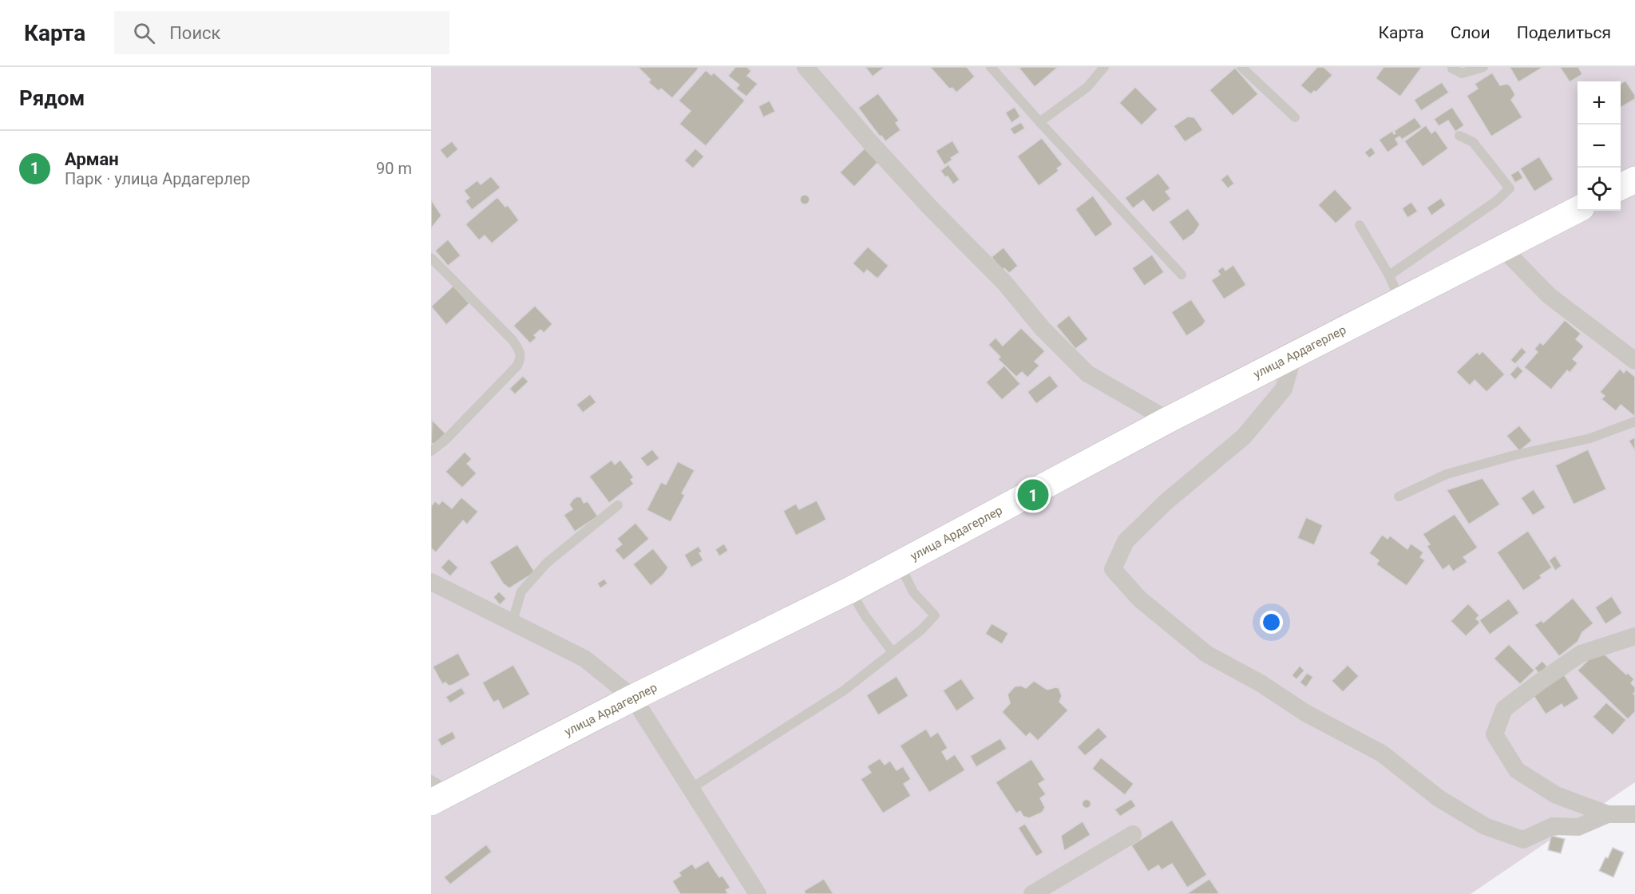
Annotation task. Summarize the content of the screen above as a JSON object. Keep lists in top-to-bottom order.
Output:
{
  "streets": {
    "main road": ["улица Ардагерлер"]
  },
  "page": {
    "header": "Карта",
    "search": "Поиск",
    "nav": ["Карта", "Слои", "Поделиться"],
    "heading": "Рядом",
    "map_buttons": ["+", "−"],
    "list": [
      {
        "mark": "1",
        "name": "Арман",
        "note": "Парк · улица Ардагерлер",
        "value": "90 m"
      }
    ],
    "pins": "1"
  }
}
